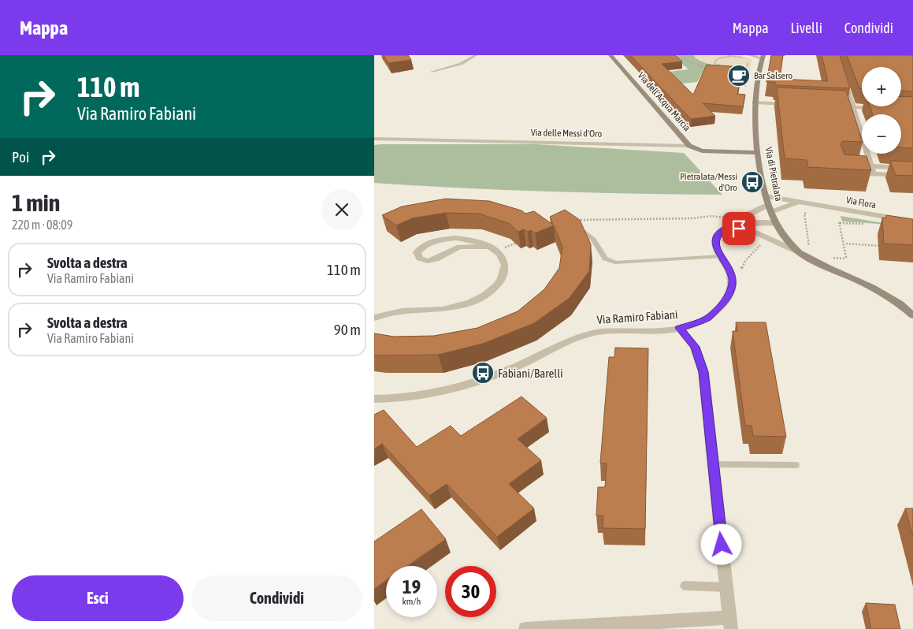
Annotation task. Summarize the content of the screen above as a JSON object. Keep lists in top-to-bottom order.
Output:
{
  "streets": {
    "street": [
      "Via dell'Acqua Marcia",
      "Via delle Messi d'Oro",
      "Via di Pietralata",
      "Via Flora",
      "Via Ramiro Fabiani"
    ]
  },
  "crossings": [
    ["Via dell'Acqua Marcia", "Via delle Messi d'Oro"],
    ["Via delle Messi d'Oro", "Via di Pietralata"],
    ["Via di Pietralata", "Via Flora"],
    ["Via di Pietralata", "Via Ramiro Fabiani"],
    ["Via Flora", "Via Ramiro Fabiani"]
  ],
  "places": {
    "cafe": ["Bar Salsero"],
    "bus stop": ["Pietralata/Messi d'Oro", "Fabiani/Barelli"]
  },
  "page": {
    "header": "Mappa",
    "nav": ["Mappa", "Livelli", "Condividi"],
    "turn": ["110 m", "Via Ramiro Fabiani"],
    "map_buttons": ["+", "−"],
    "then": "Poi",
    "heading": ["1 min", "220 m · 08:09"],
    "list": [
      {
        "name": "Svolta a destra",
        "note": "Via Ramiro Fabiani",
        "value": "110 m"
      },
      {
        "name": "Svolta a destra",
        "note": "Via Ramiro Fabiani",
        "value": "90 m"
      }
    ],
    "speed": "19 km/h",
    "limit": "30",
    "buttons": ["Esci", "Condividi"]
  }
}
